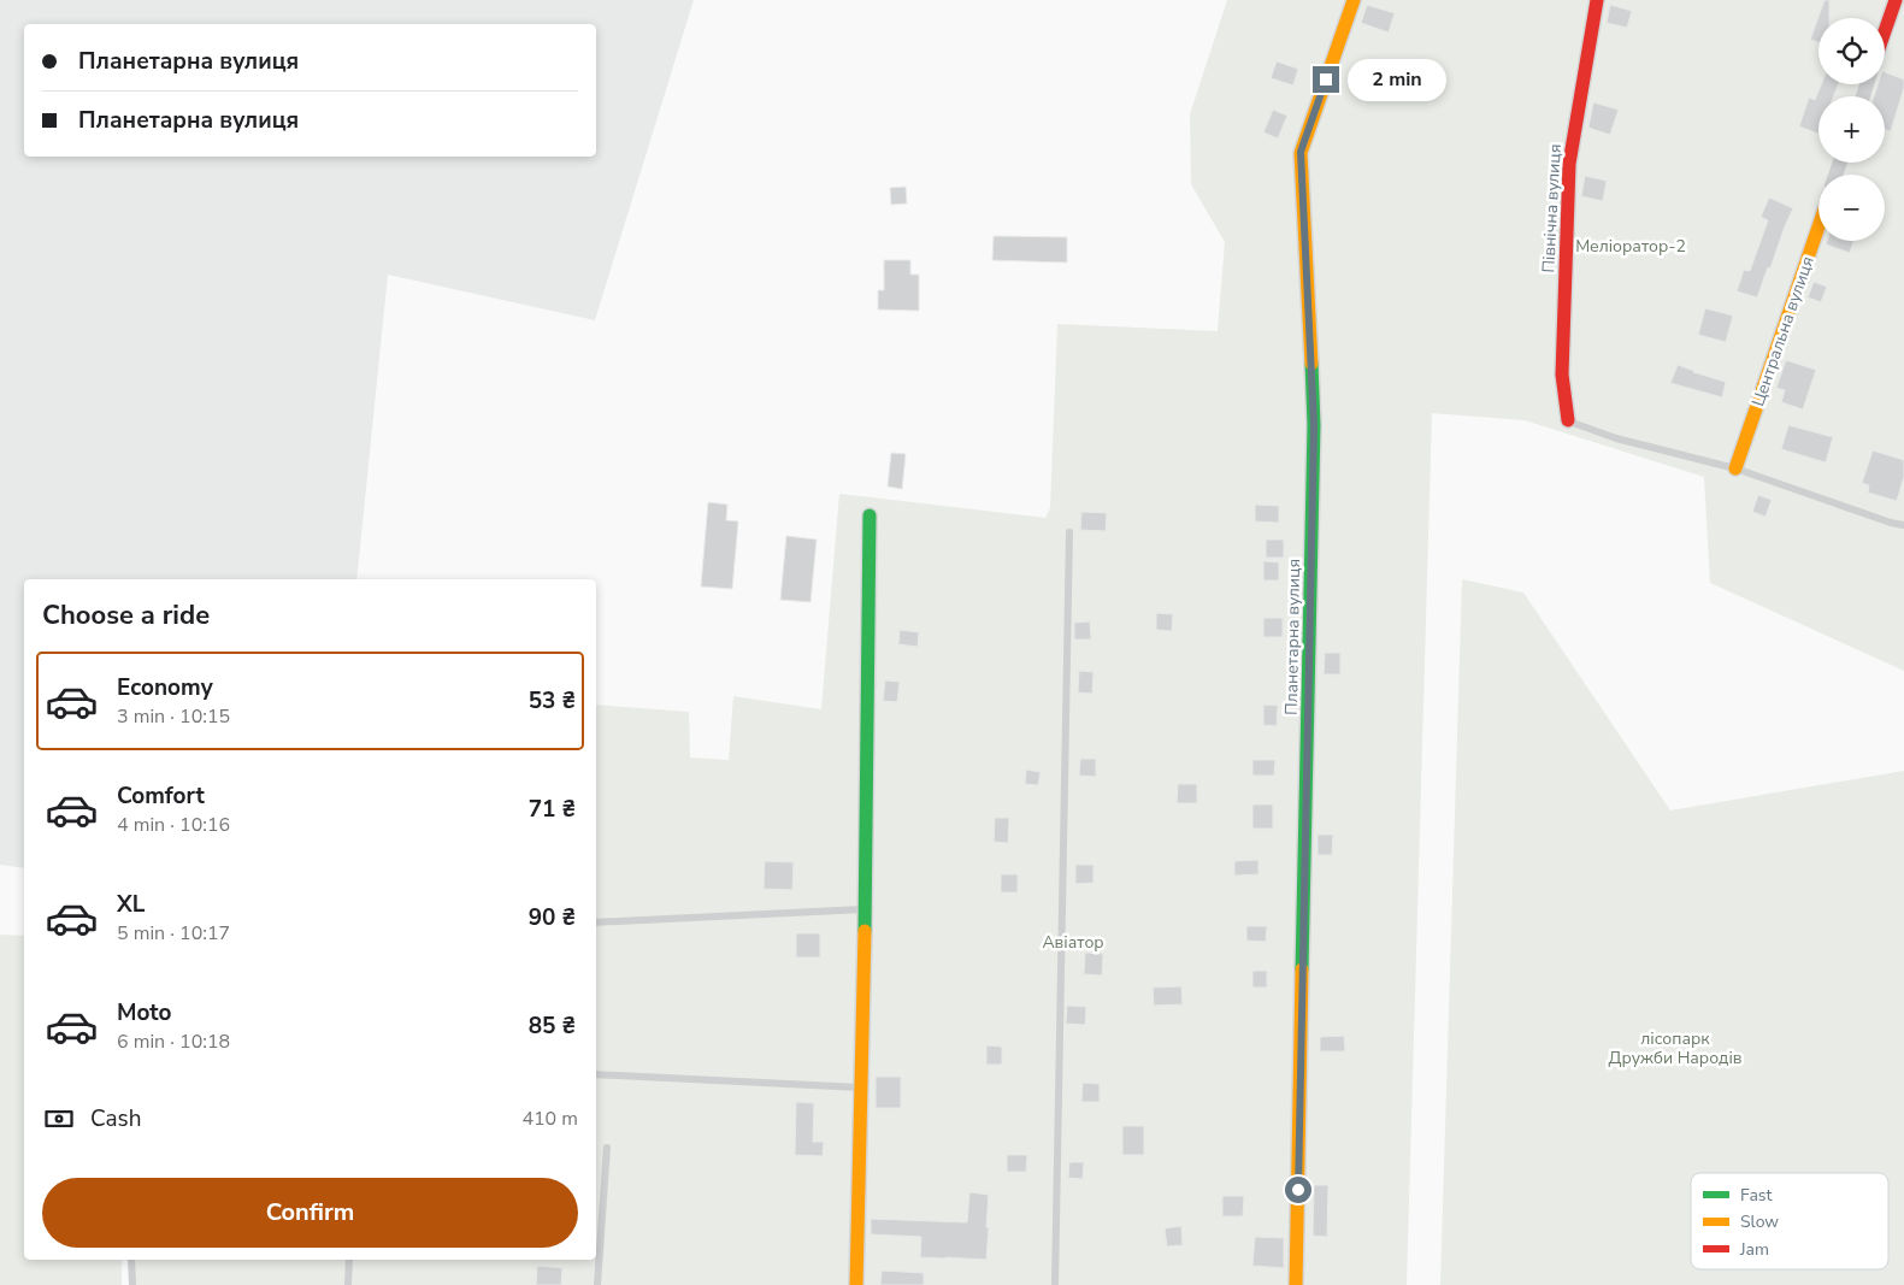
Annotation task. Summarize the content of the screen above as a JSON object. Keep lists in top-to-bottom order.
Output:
{
  "streets": {
    "street": ["Північна вулиця", "Центральна вулиця", "Планетарна вулиця"]
  },
  "parks": ["Меліоратор-2", "Авіатор", "лісопарк Дружби Народів"],
  "legend": ["Fast", "Slow", "Jam"],
  "page": {
    "map_buttons": ["+", "−"],
    "banner": ["Планетарна вулиця", "Планетарна вулиця"],
    "bubble": "2 min",
    "heading": "Choose a ride",
    "list": [
      {
        "name": "Economy",
        "note": "3 min · 10:15",
        "value": "53 ₴"
      },
      {
        "name": "Comfort",
        "note": "4 min · 10:16",
        "value": "71 ₴"
      },
      {
        "name": "XL",
        "note": "5 min · 10:17",
        "value": "90 ₴"
      },
      {
        "name": "Moto",
        "note": "6 min · 10:18",
        "value": "85 ₴"
      }
    ],
    "pay": ["Cash", "410 m"],
    "buttons": "Confirm"
  }
}
